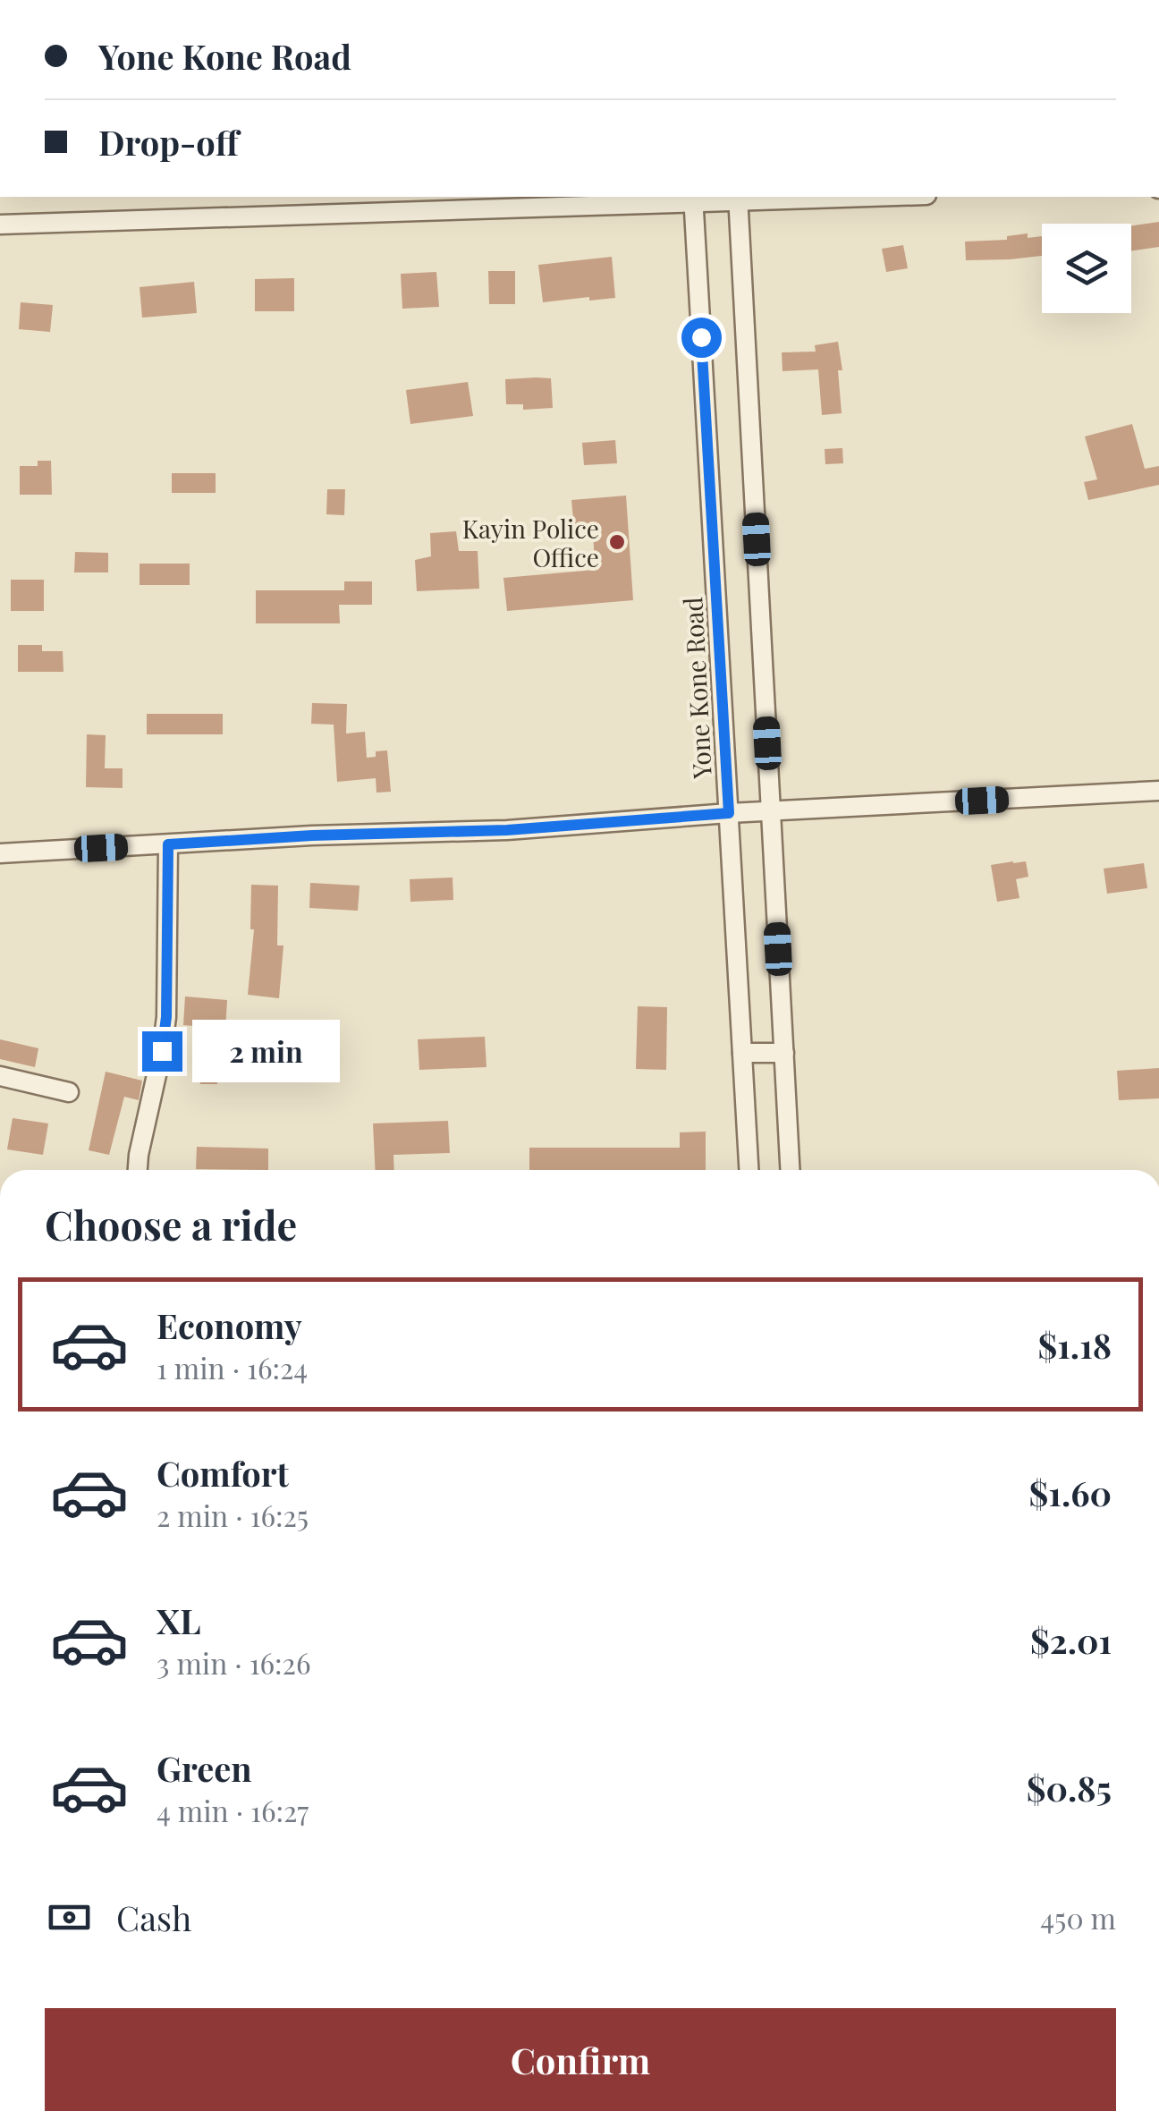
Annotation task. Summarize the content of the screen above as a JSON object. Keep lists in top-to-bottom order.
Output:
{
  "streets": {
    "street": ["Yone Kone Road"]
  },
  "places": ["Kayin Police Office"],
  "page": {
    "banner": ["Yone Kone Road", "Drop-off"],
    "bubble": "2 min",
    "heading": "Choose a ride",
    "list": [
      {
        "name": "Economy",
        "note": "1 min · 16:24",
        "value": "$1.18"
      },
      {
        "name": "Comfort",
        "note": "2 min · 16:25",
        "value": "$1.60"
      },
      {
        "name": "XL",
        "note": "3 min · 16:26",
        "value": "$2.01"
      },
      {
        "name": "Green",
        "note": "4 min · 16:27",
        "value": "$0.85"
      }
    ],
    "pay": ["Cash", "450 m"],
    "buttons": "Confirm"
  }
}
